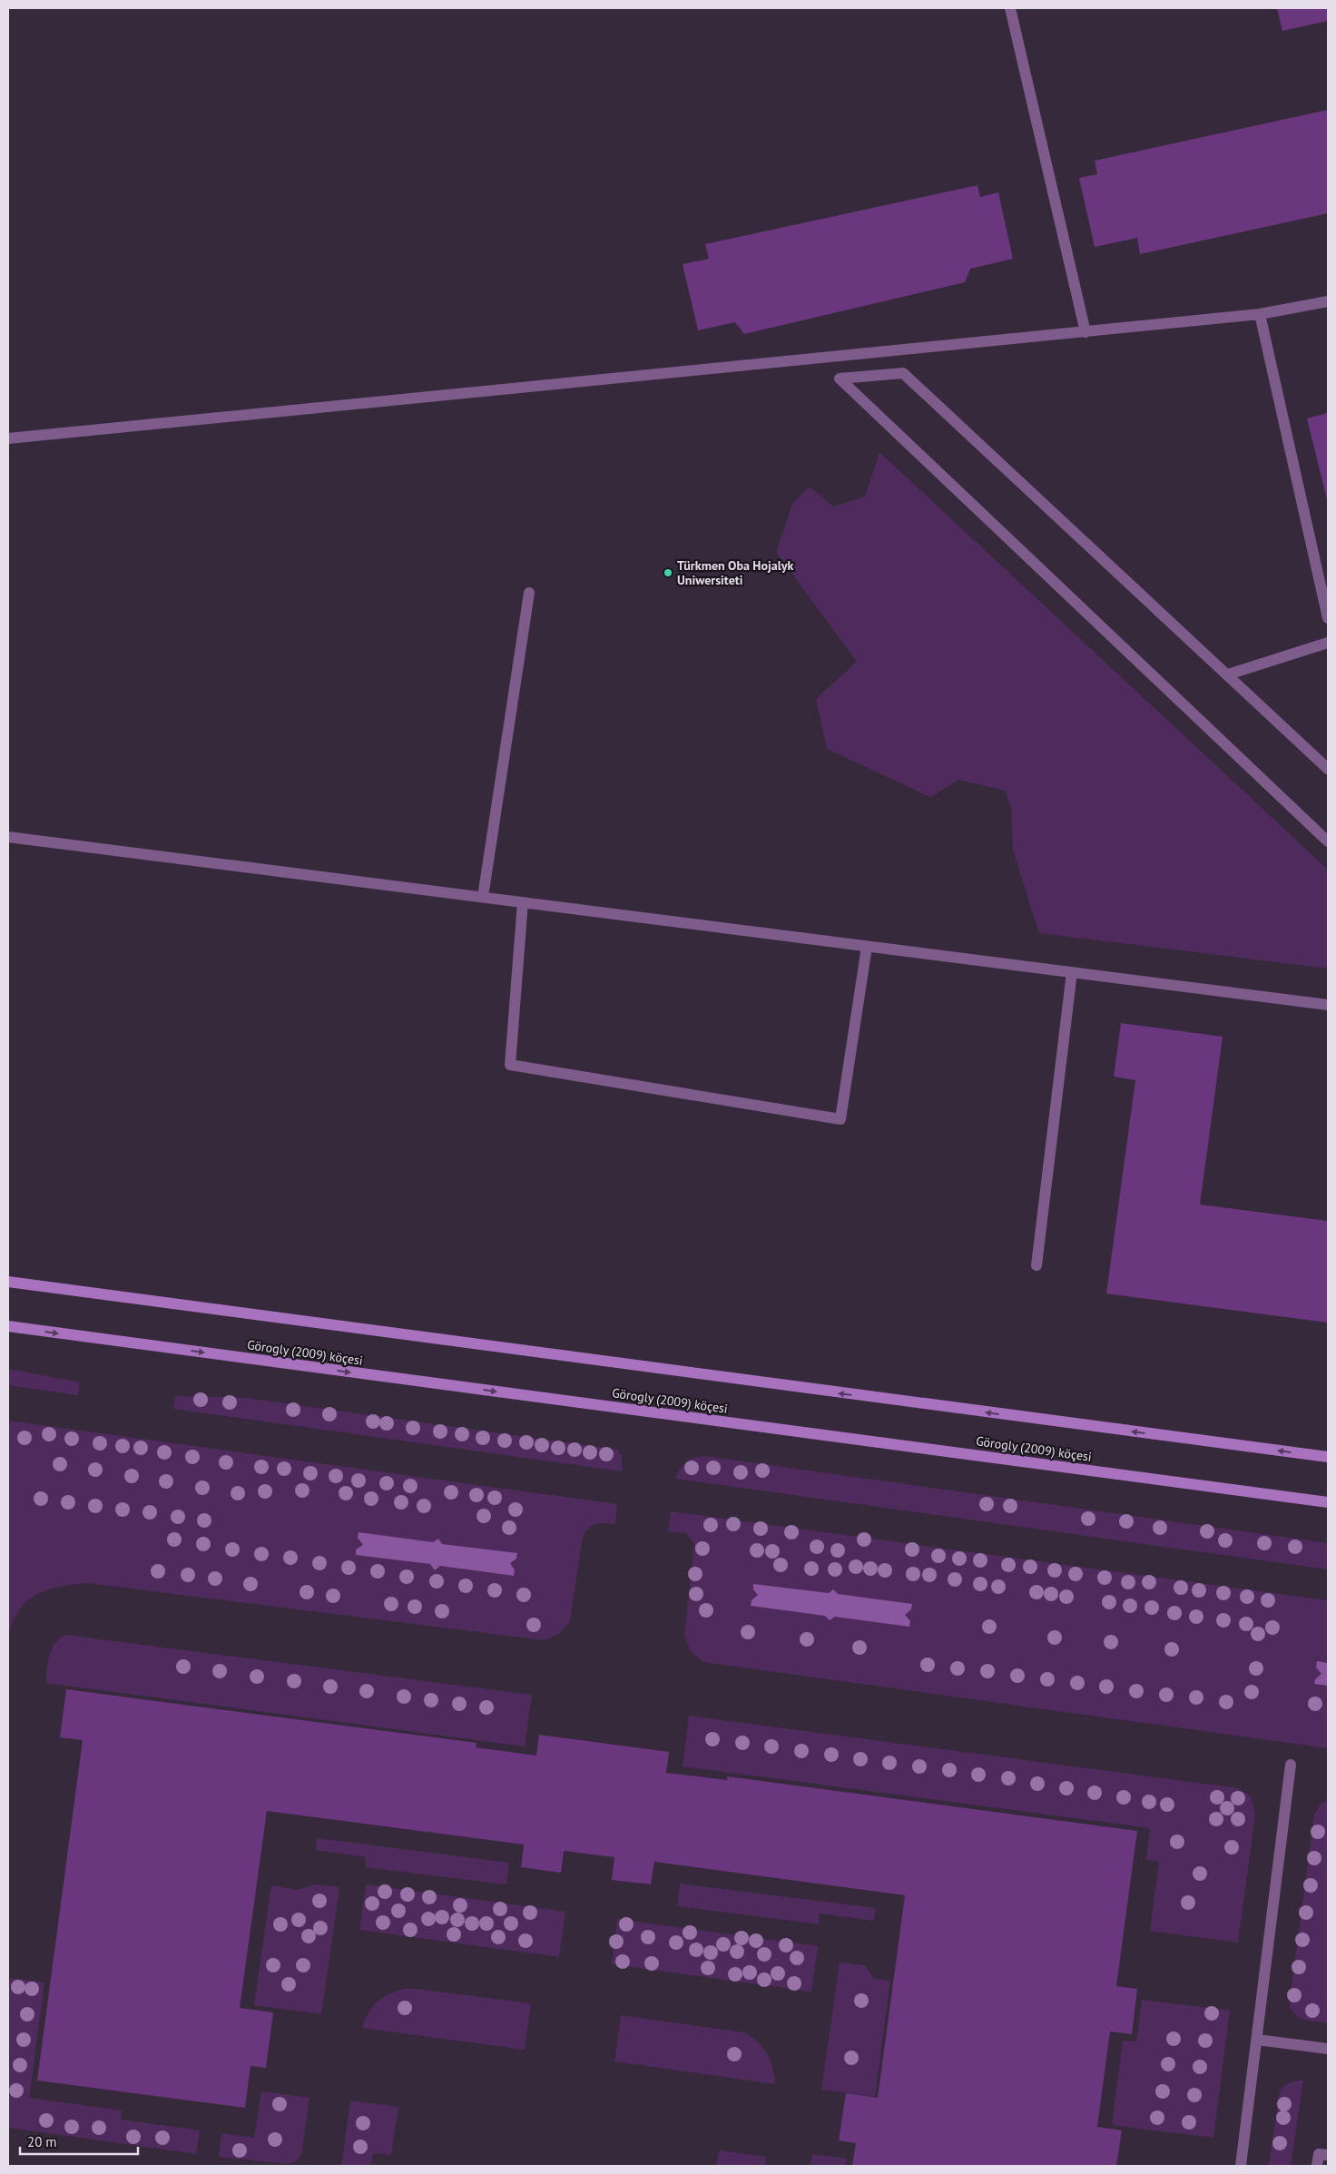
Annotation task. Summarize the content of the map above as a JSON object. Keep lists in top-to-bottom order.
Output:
{
  "streets": {
    "main road": ["Görogly (2009) köçesi"]
  },
  "places": ["Türkmen Oba Hojalyk Uniwersiteti"],
  "scale_bar": "20 m"
}
